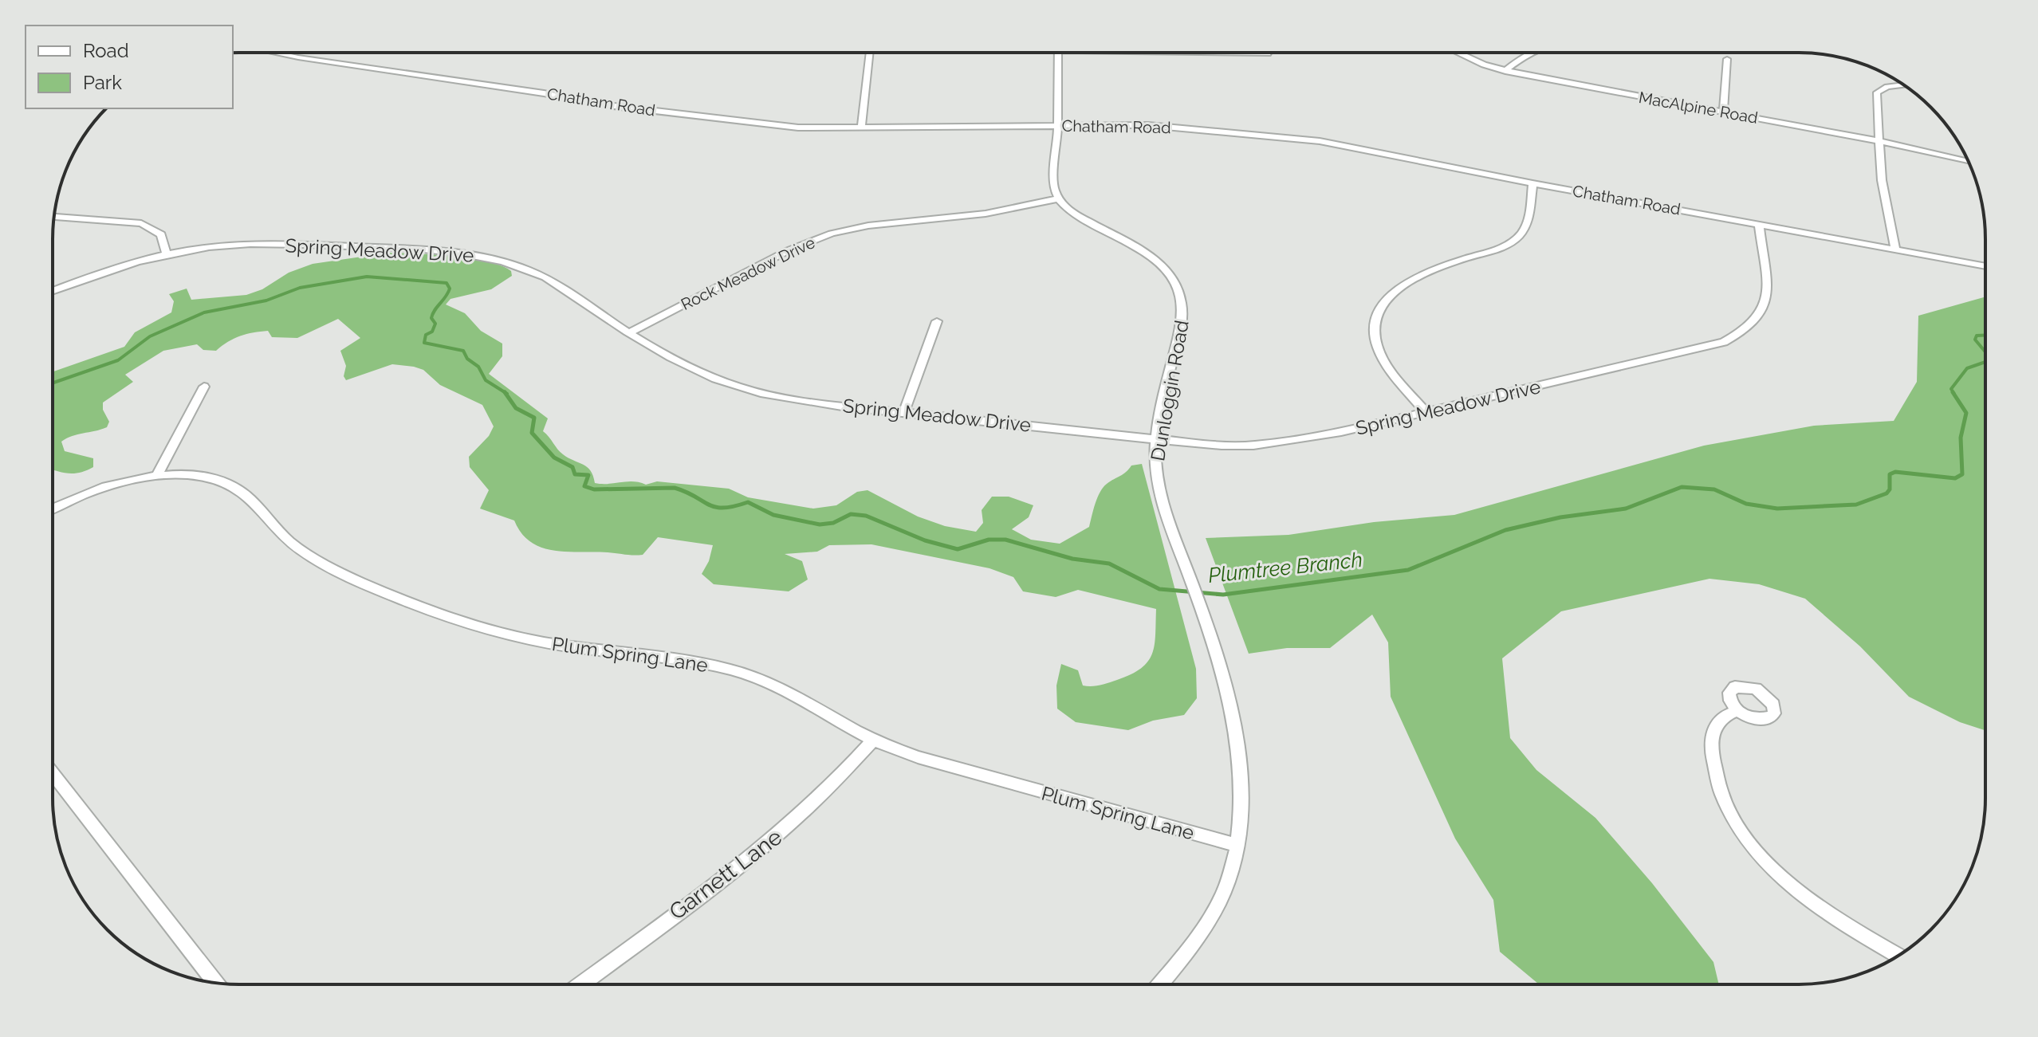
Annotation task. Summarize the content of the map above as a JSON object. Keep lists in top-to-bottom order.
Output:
{
  "streets": {
    "street": [
      "Chatham Road",
      "MacAlpine Road",
      "Spring Meadow Drive",
      "Rock Meadow Drive",
      "Dunloggin Road",
      "Plum Spring Lane",
      "Garnett Lane"
    ]
  },
  "crossings": [
    ["Chatham Road", "Spring Meadow Drive"],
    ["Spring Meadow Drive", "Rock Meadow Drive"],
    ["Spring Meadow Drive", "Dunloggin Road"],
    ["Rock Meadow Drive", "Dunloggin Road"],
    ["Dunloggin Road", "Plum Spring Lane"],
    ["Plum Spring Lane", "Garnett Lane"]
  ],
  "water": ["Plumtree Branch"],
  "legend": ["Road", "Park"]
}
